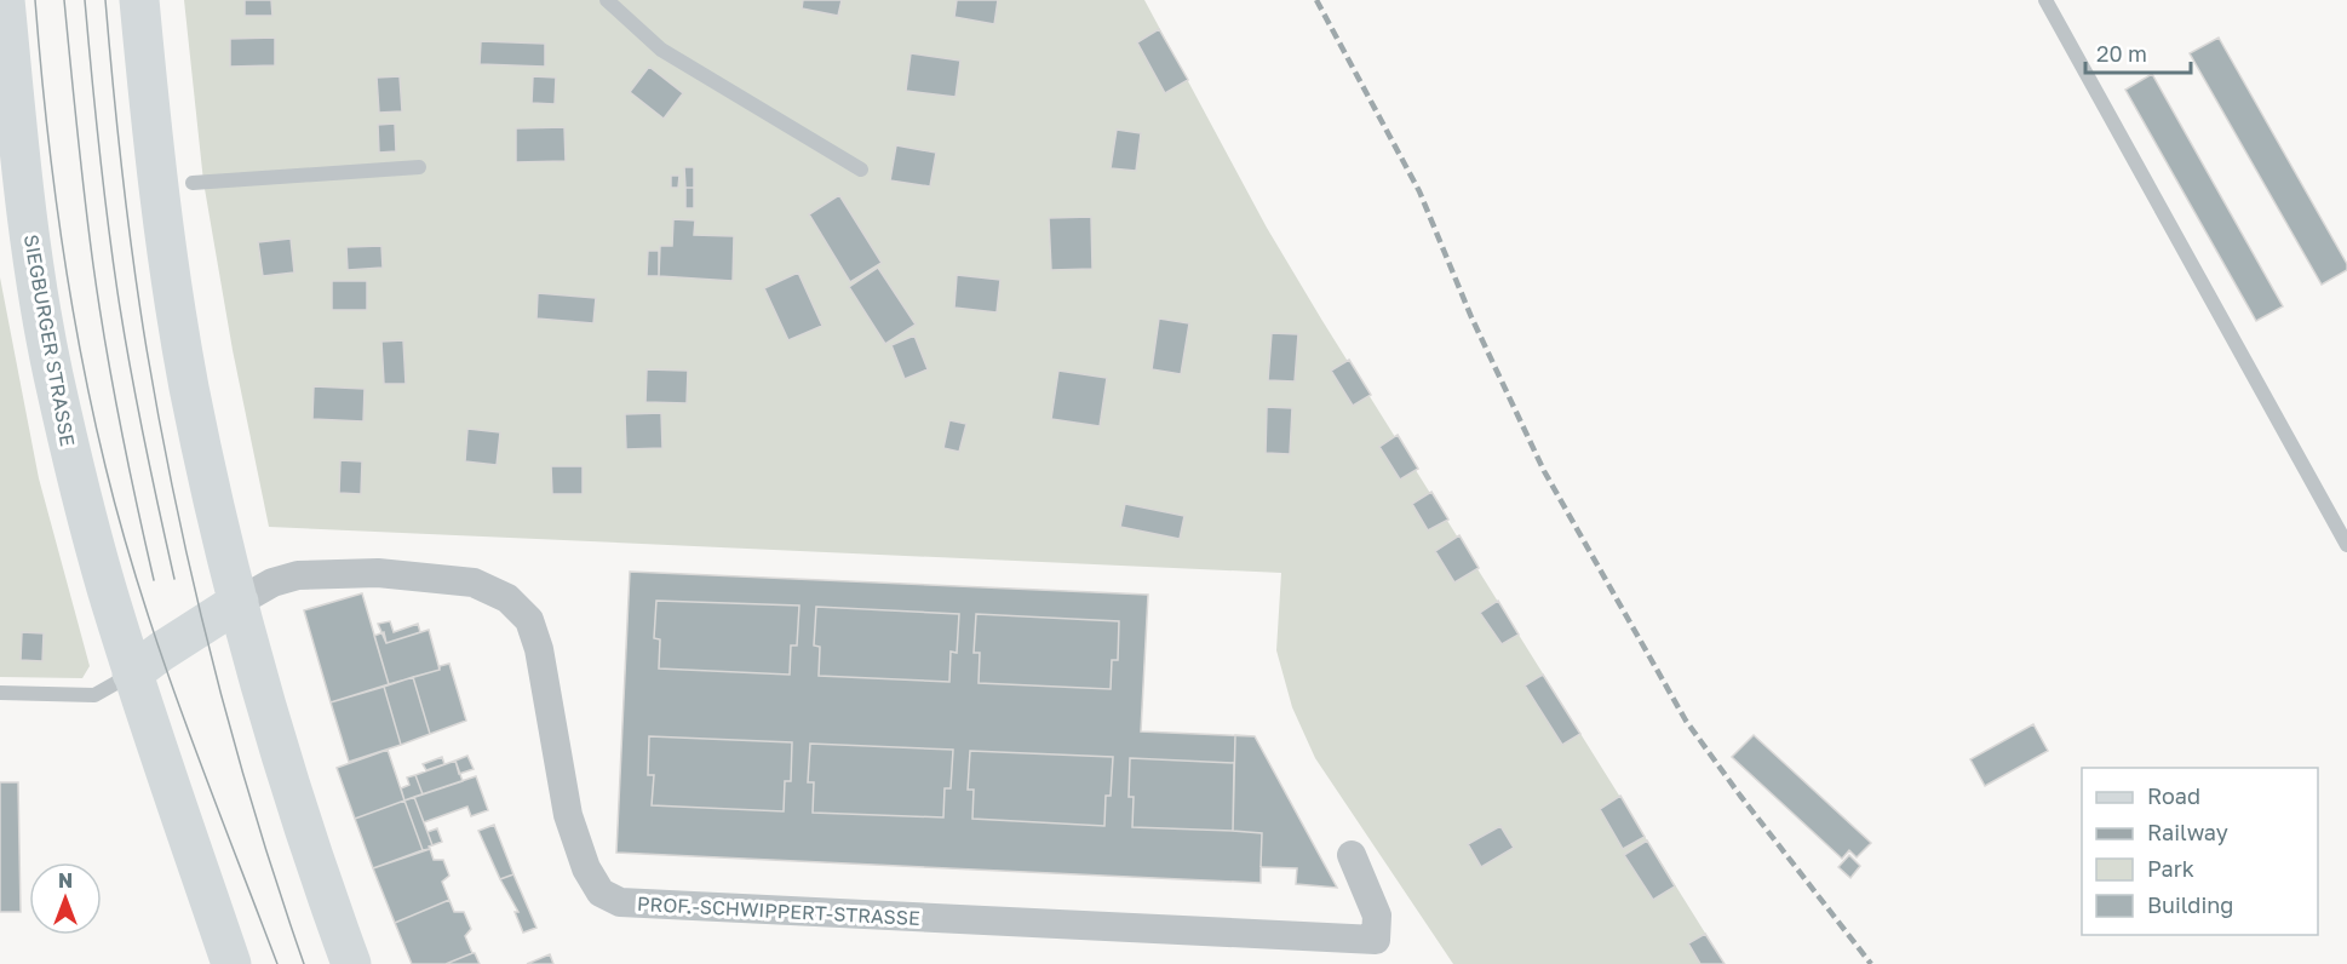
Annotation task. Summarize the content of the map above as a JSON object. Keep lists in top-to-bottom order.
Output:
{
  "streets": {
    "main road": ["SIEGBURGER STRASSE"],
    "street": ["PROF.-SCHWIPPERT-STRASSE"]
  },
  "legend": [
    "Road",
    "Railway",
    "Park",
    "Building"
  ],
  "scale_bar": "20 m",
  "north": "top"
}
